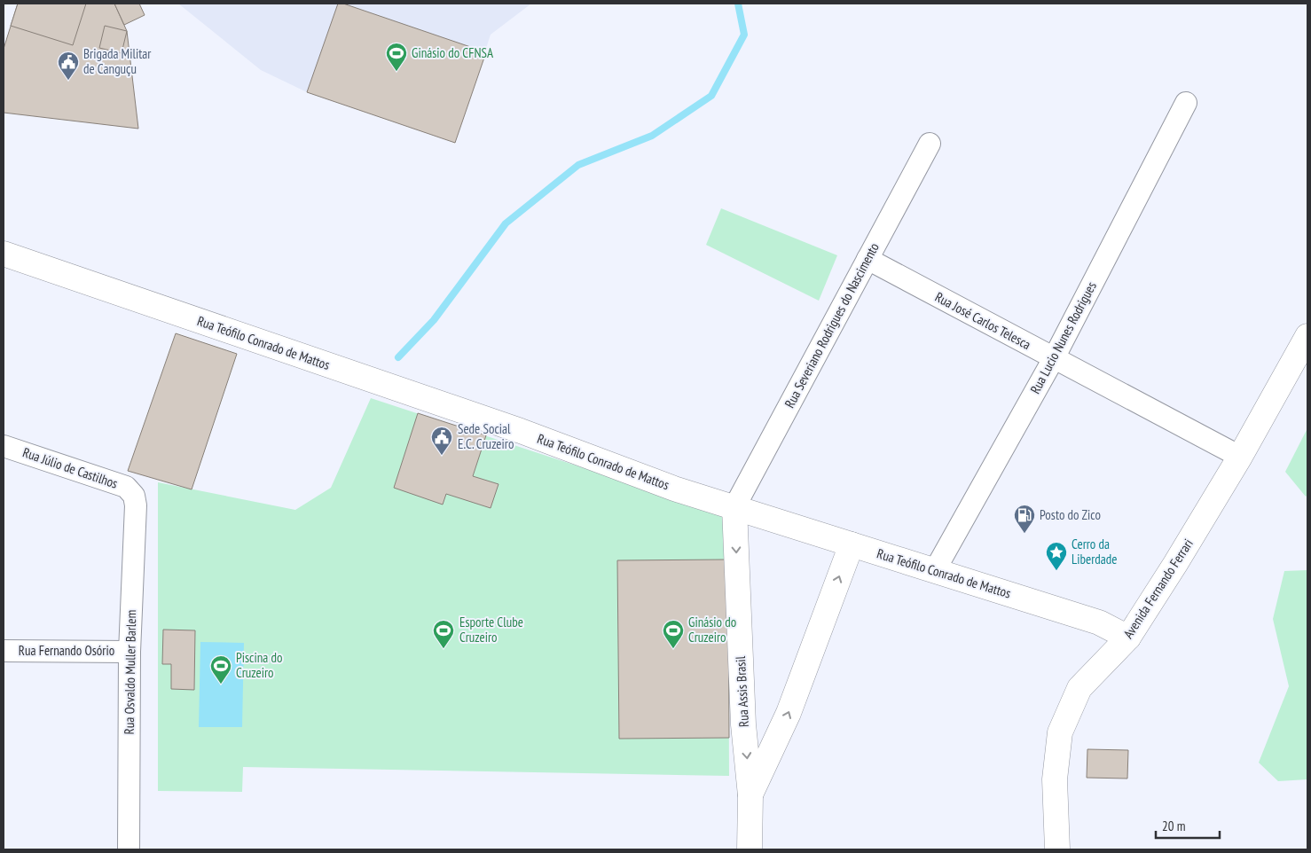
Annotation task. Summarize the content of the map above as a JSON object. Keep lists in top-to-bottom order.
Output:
{
  "streets": {
    "street": [
      "Rua José Carlos Telesca",
      "Rua Severiano Rodrigues do Nascimento",
      "Rua Lucio Nunes Rodrigues",
      "Rua Teófilo Conrado de Mattos",
      "Rua Júlio de Castilhos",
      "Avenida Fernando Ferrari",
      "Rua Fernando Osório",
      "Rua Osvaldo Muller Barlem",
      "Rua Assis Brasil"
    ]
  },
  "crossings": [
    ["Rua José Carlos Telesca", "Rua Severiano Rodrigues do Nascimento"],
    ["Rua José Carlos Telesca", "Rua Lucio Nunes Rodrigues"],
    ["Rua José Carlos Telesca", "Avenida Fernando Ferrari"],
    ["Rua Severiano Rodrigues do Nascimento", "Rua Teófilo Conrado de Mattos"],
    ["Rua Severiano Rodrigues do Nascimento", "Rua Assis Brasil"],
    ["Rua Lucio Nunes Rodrigues", "Rua Teófilo Conrado de Mattos"],
    ["Rua Teófilo Conrado de Mattos", "Avenida Fernando Ferrari"],
    ["Rua Teófilo Conrado de Mattos", "Rua Assis Brasil"],
    ["Rua Júlio de Castilhos", "Rua Osvaldo Muller Barlem"],
    ["Rua Fernando Osório", "Rua Osvaldo Muller Barlem"]
  ],
  "places": {
    "sports": [
      "Ginásio do CFNSA",
      "Esporte Clube Cruzeiro",
      "Ginásio do Cruzeiro",
      "Piscina do Cruzeiro"
    ],
    "public building": ["Brigada Militar de Canguçu", "Sede Social E.C. Cruzeiro"],
    "fuel station": ["Posto do Zico"],
    "place": ["Cerro da Liberdade"]
  },
  "scale_bar": "20 m"
}
